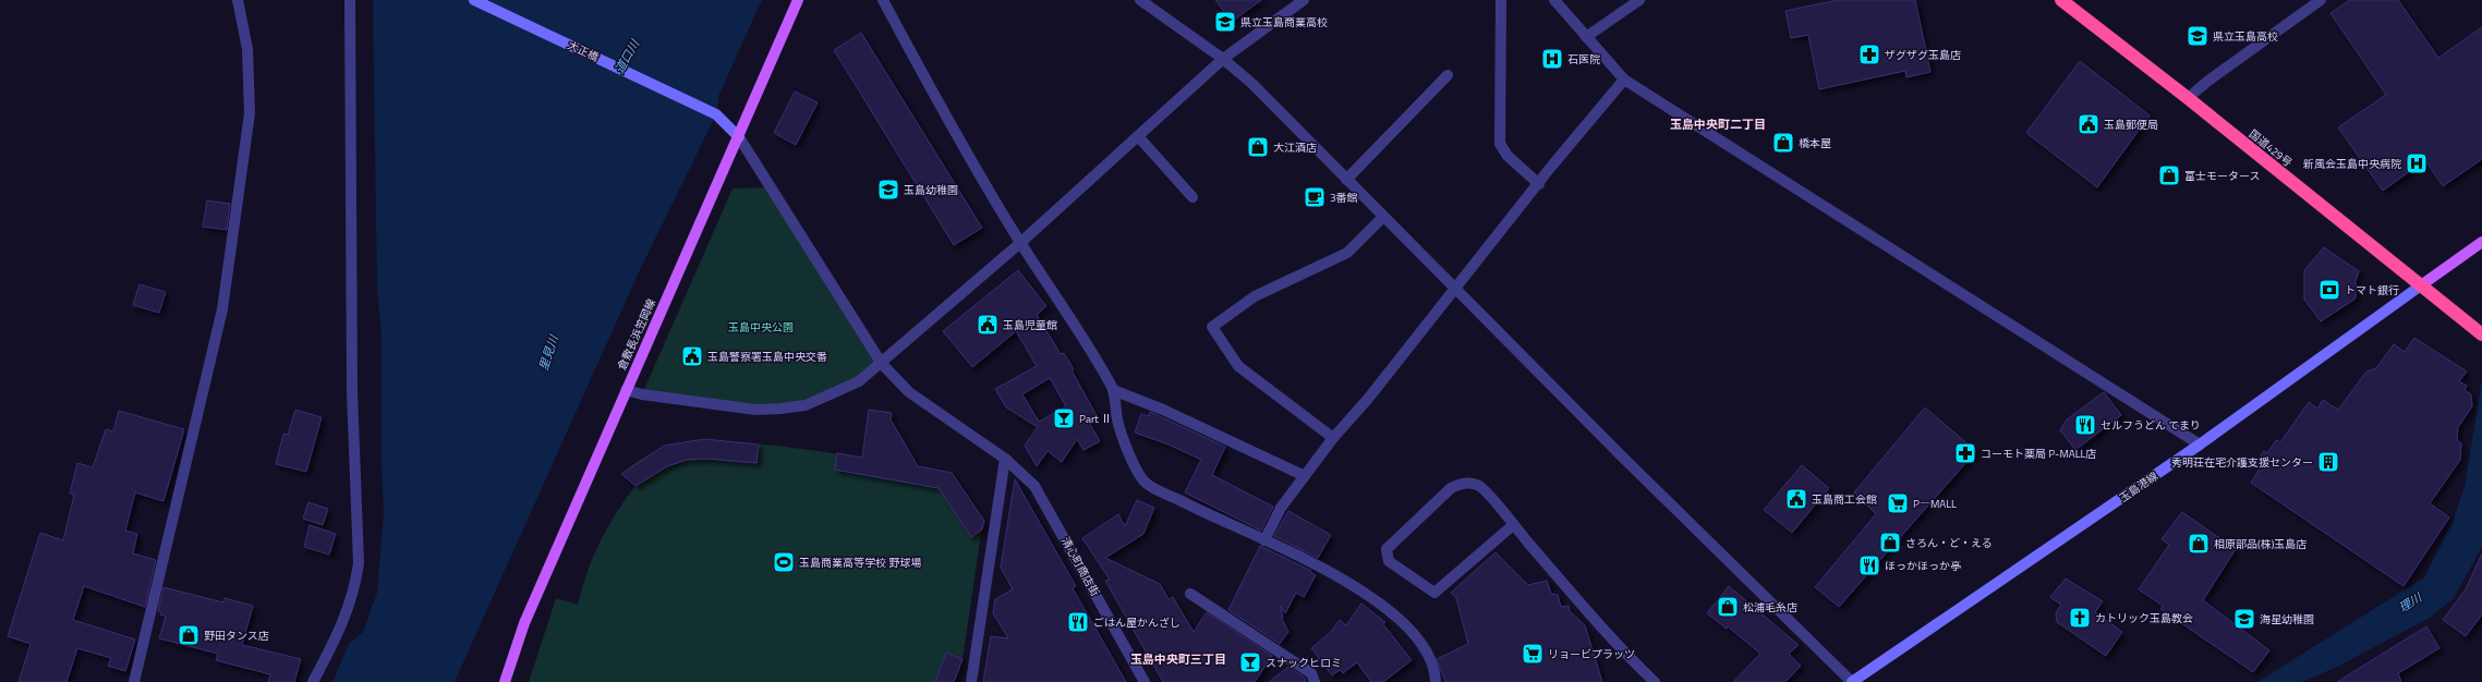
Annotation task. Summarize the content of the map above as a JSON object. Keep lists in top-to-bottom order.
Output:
{
  "streets": {
    "highway": ["国道429号"],
    "main road": ["大正橋", "倉敷長浜笠岡線", "玉島港線"],
    "street": ["清心町商店街"]
  },
  "crossings": [
    ["大正橋", "倉敷長浜笠岡線"],
    ["大正橋", "清心町商店街"],
    ["国道429号", "玉島港線"],
    ["倉敷長浜笠岡線", "清心町商店街"]
  ],
  "districts": ["玉島中央町二丁目", "玉島中央町三丁目"],
  "water": ["道口川", "里見川", "理川"],
  "parks": ["玉島中央公園"],
  "places": {
    "school or university": [
      "県立玉島商業高校",
      "県立玉島高校",
      "玉島幼稚園",
      "海星幼稚園"
    ],
    "pharmacy": ["ザグザグ玉島店", "コーモト薬局 P-MALL店"],
    "hospital": ["石医院", "新風会玉島中央病院"],
    "public building": [
      "玉島郵便局",
      "玉島児童館",
      "玉島警察署玉島中央交番",
      "玉島商工会館"
    ],
    "shop": [
      "橋本屋",
      "大江酒店",
      "富士モータース",
      "さろん・ど・える",
      "相原部品(株)玉島店",
      "松浦毛糸店",
      "野田タンス店"
    ],
    "cafe": ["3番館"],
    "bank": ["トマト銀行"],
    "bar": ["Part Ⅱ", "スナックヒロミ"],
    "restaurant": ["セルフうどん てまり", "ほっかほっか亭", "ごはん屋かんざし"],
    "building": ["秀明荘在宅介護支援センター"],
    "supermarket": ["P―MALL", "リョービプラッツ"],
    "sports": ["玉島商業高等学校 野球場"],
    "church": ["カトリック玉島教会"]
  }
}
